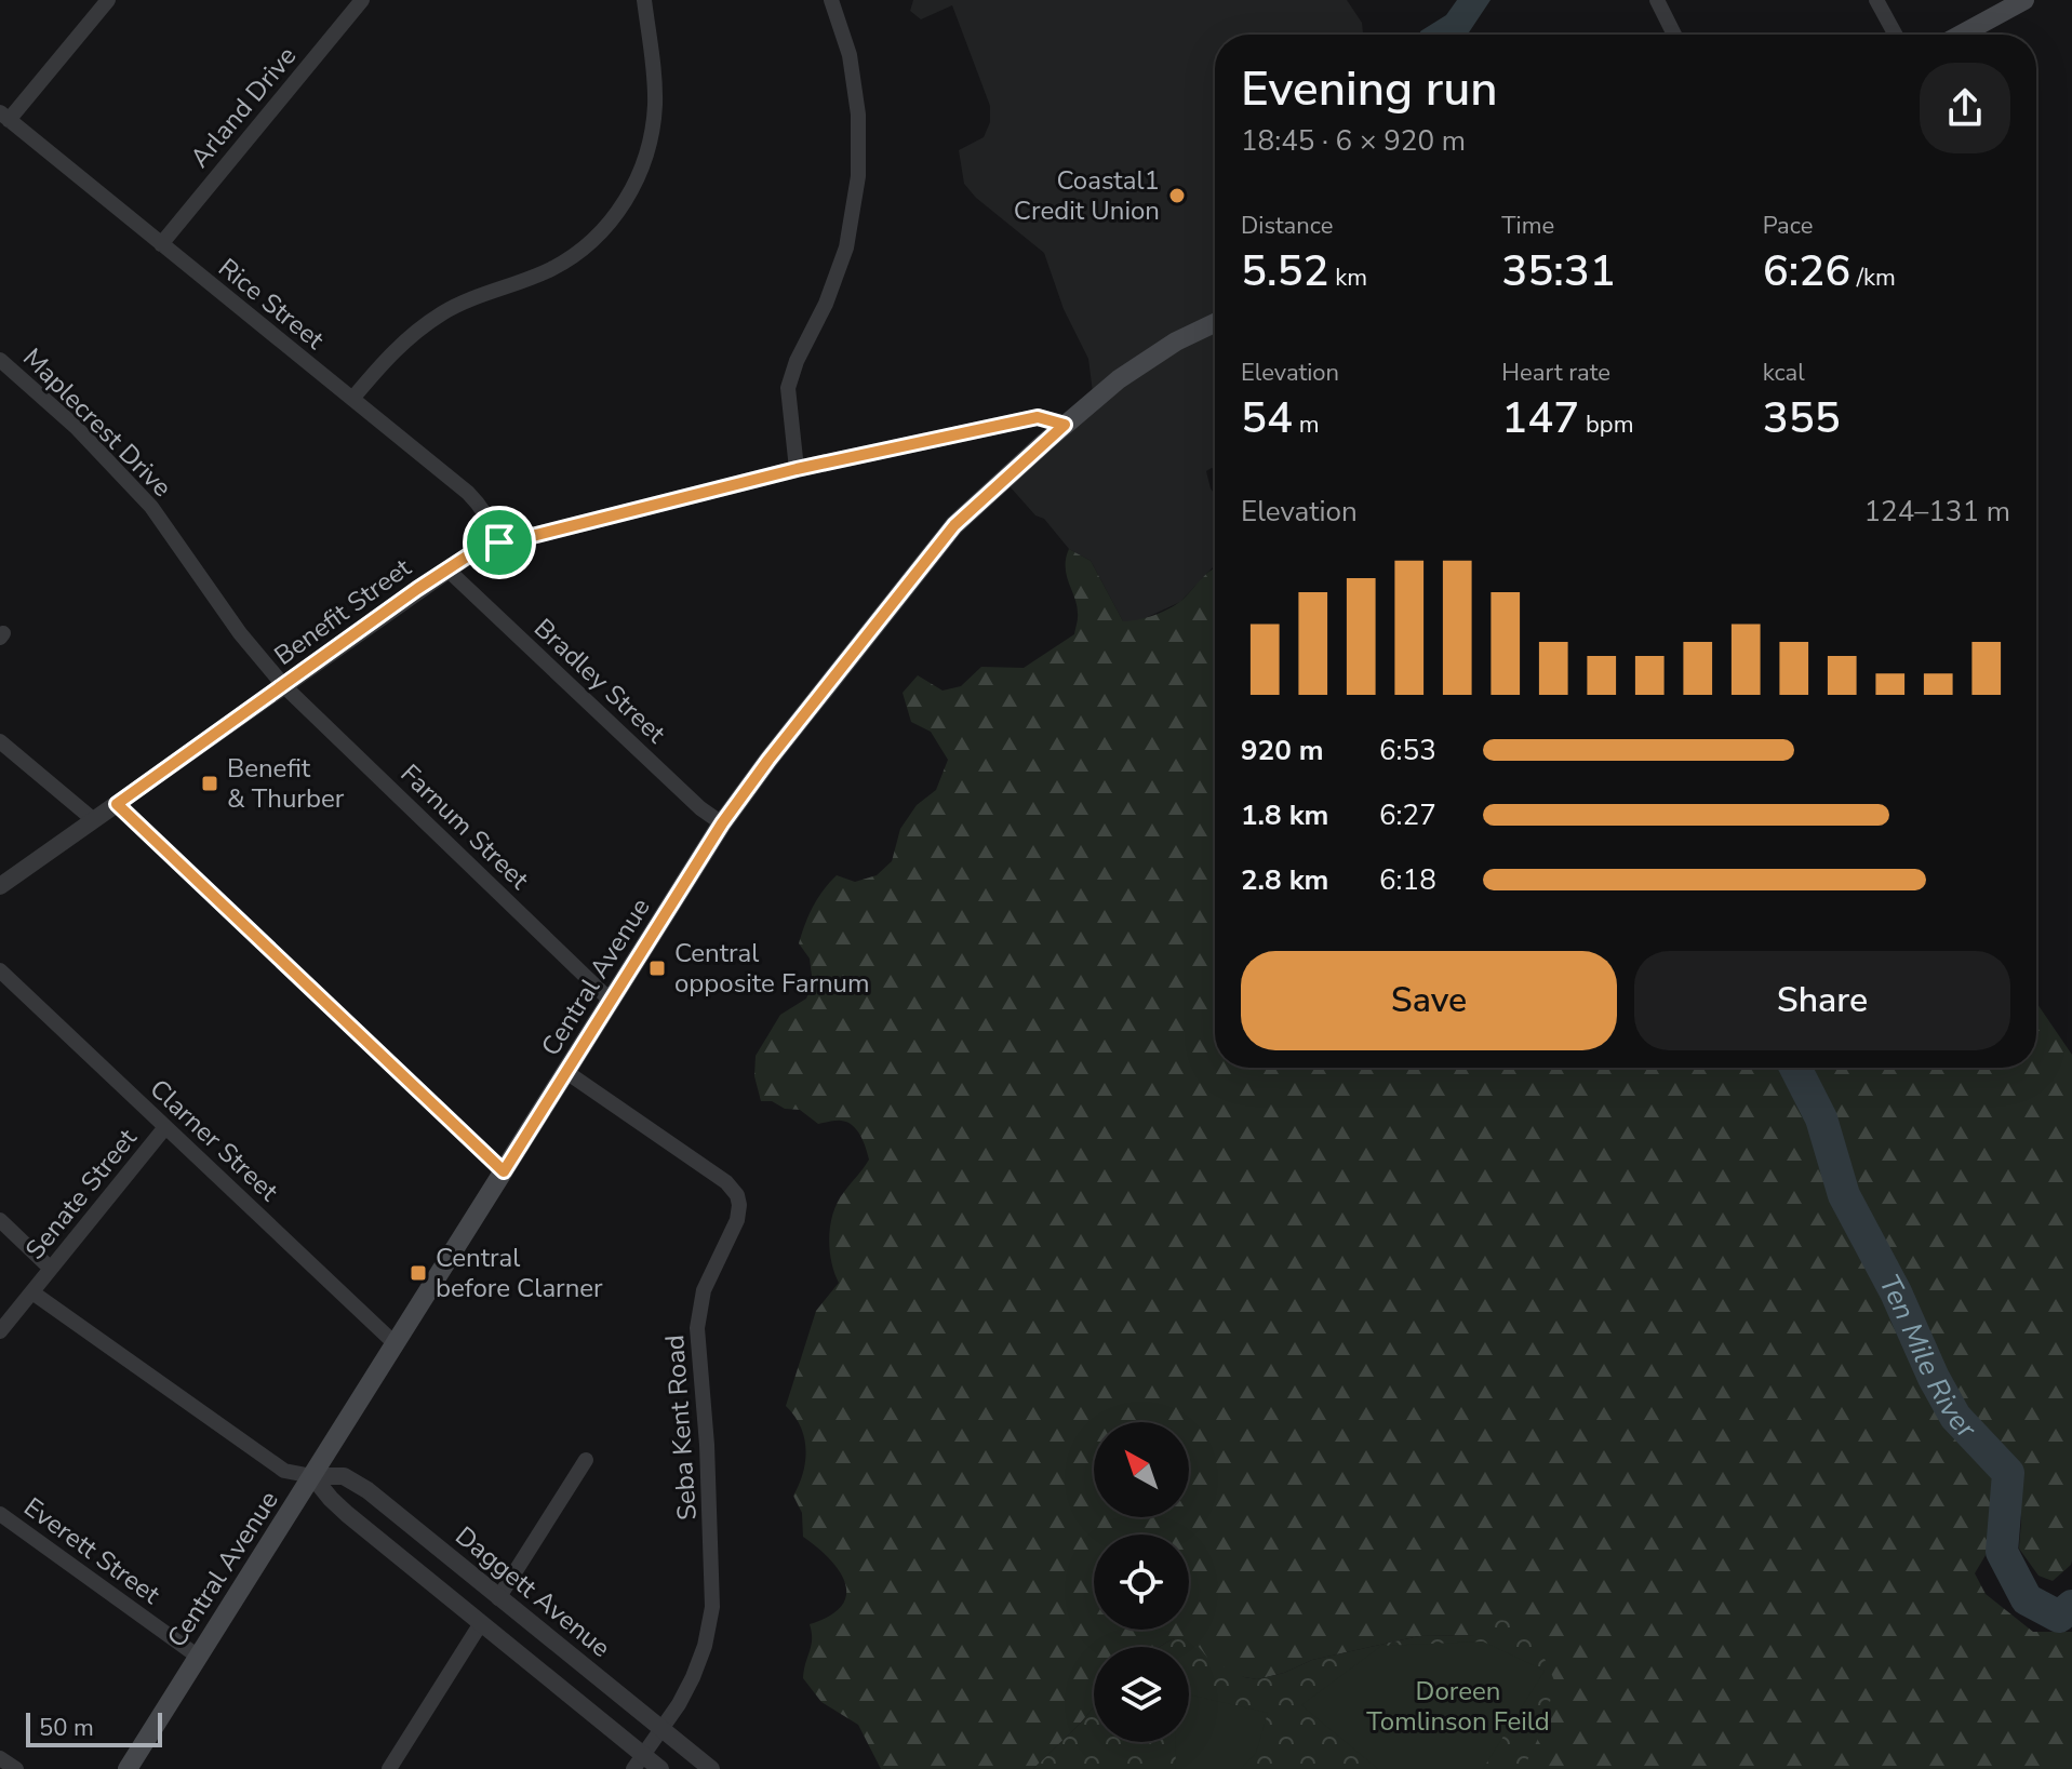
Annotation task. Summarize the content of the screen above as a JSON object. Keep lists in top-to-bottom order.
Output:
{
  "streets": {
    "main road": ["Central Avenue"],
    "street": [
      "Arland Drive",
      "Rice Street",
      "Maplecrest Drive",
      "Benefit Street",
      "Bradley Street",
      "Farnum Street",
      "Clarner Street",
      "Senate Street",
      "Seba Kent Road",
      "Everett Street",
      "Daggett Avenue"
    ]
  },
  "crossings": [
    ["Arland Drive", "Rice Street"],
    ["Rice Street", "Benefit Street"],
    ["Maplecrest Drive", "Benefit Street"],
    ["Maplecrest Drive", "Farnum Street"],
    ["Benefit Street", "Bradley Street"],
    ["Benefit Street", "Farnum Street"],
    ["Benefit Street", "Central Avenue"],
    ["Bradley Street", "Central Avenue"],
    ["Farnum Street", "Central Avenue"],
    ["Central Avenue", "Clarner Street"],
    ["Central Avenue", "Seba Kent Road"],
    ["Central Avenue", "Everett Street"],
    ["Central Avenue", "Daggett Avenue"],
    ["Clarner Street", "Senate Street"],
    ["Senate Street", "Daggett Avenue"],
    ["Seba Kent Road", "Daggett Avenue"]
  ],
  "water": ["Ten Mile River"],
  "parks": ["Doreen Tomlinson Feild"],
  "places": {
    "other": ["Coastal1 Credit Union"],
    "transit": ["Benefit & Thurber", "Central opposite Farnum", "Central before Clarner"]
  },
  "scale_bar": "50 m",
  "north": "top left",
  "page": {
    "heading": ["Evening run", "18:45 · 6 × 920 m"],
    "stats": [
      ["Distance", "5.52 km"],
      ["Time", "35:31"],
      ["Pace", "6:26 /km"],
      ["Elevation", "54 m"],
      ["Heart rate", "147 bpm"],
      ["kcal", "355"]
    ],
    "chart": ["Elevation", "124–131 m"],
    "list": [
      {
        "name": "920 m",
        "note": "6:53"
      },
      {
        "name": "1.8 km",
        "note": "6:27"
      },
      {
        "name": "2.8 km",
        "note": "6:18"
      }
    ],
    "buttons": ["Save", "Share"],
    "scale": "50 m"
  }
}
